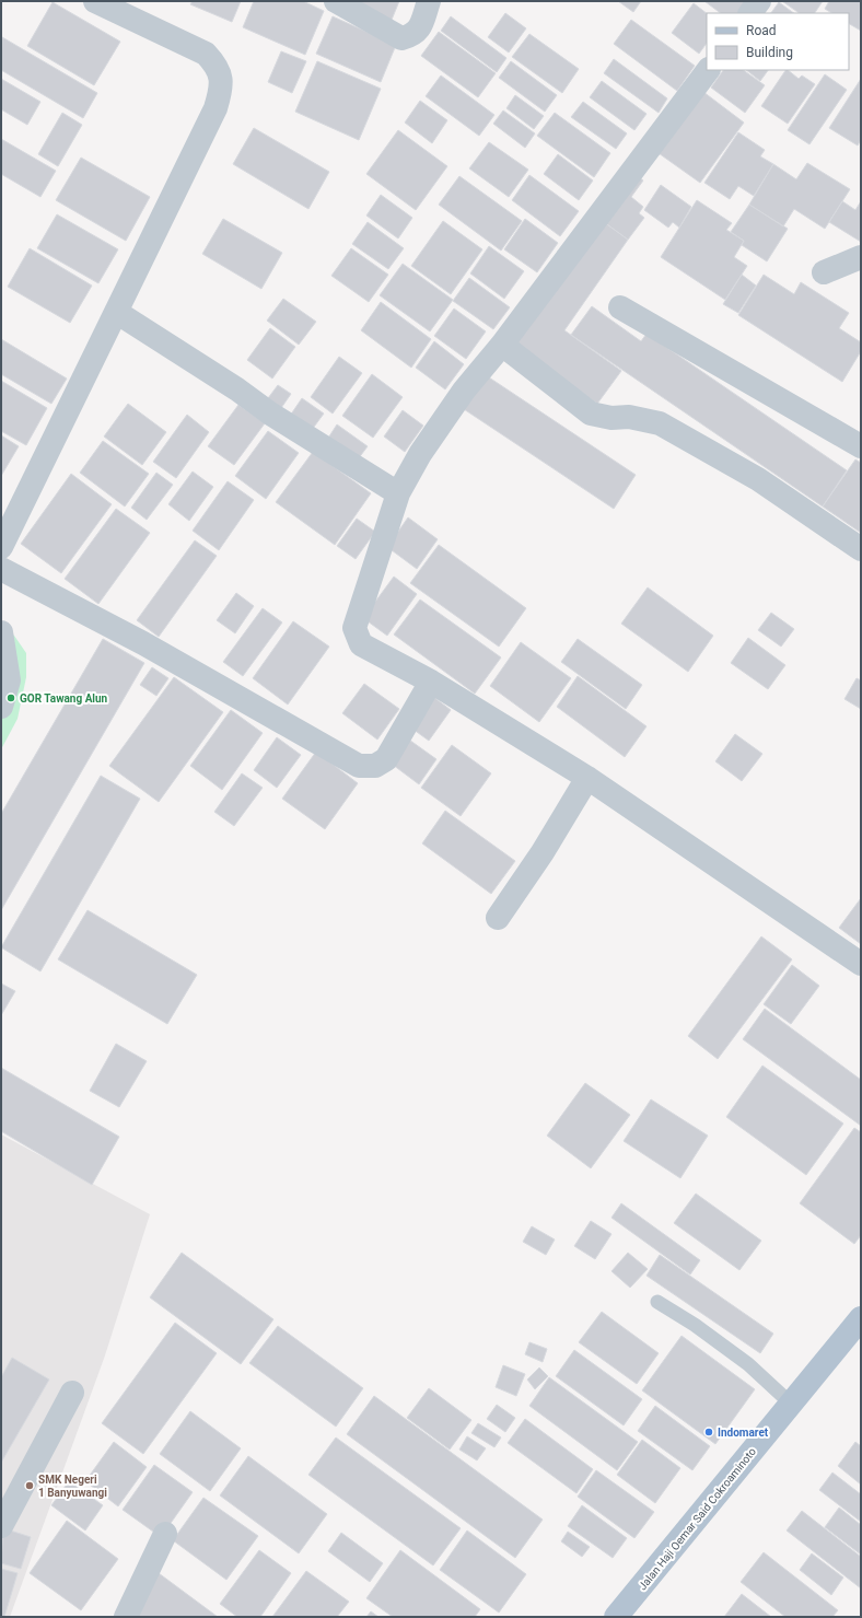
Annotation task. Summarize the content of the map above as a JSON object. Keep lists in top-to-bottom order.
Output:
{
  "streets": {
    "main road": ["Jalan Haji Oemar Said Cokroaminoto"]
  },
  "places": ["GOR Tawang Alun", "Indomaret", "SMK Negeri 1 Banyuwangi"],
  "legend": ["Road", "Building"]
}
